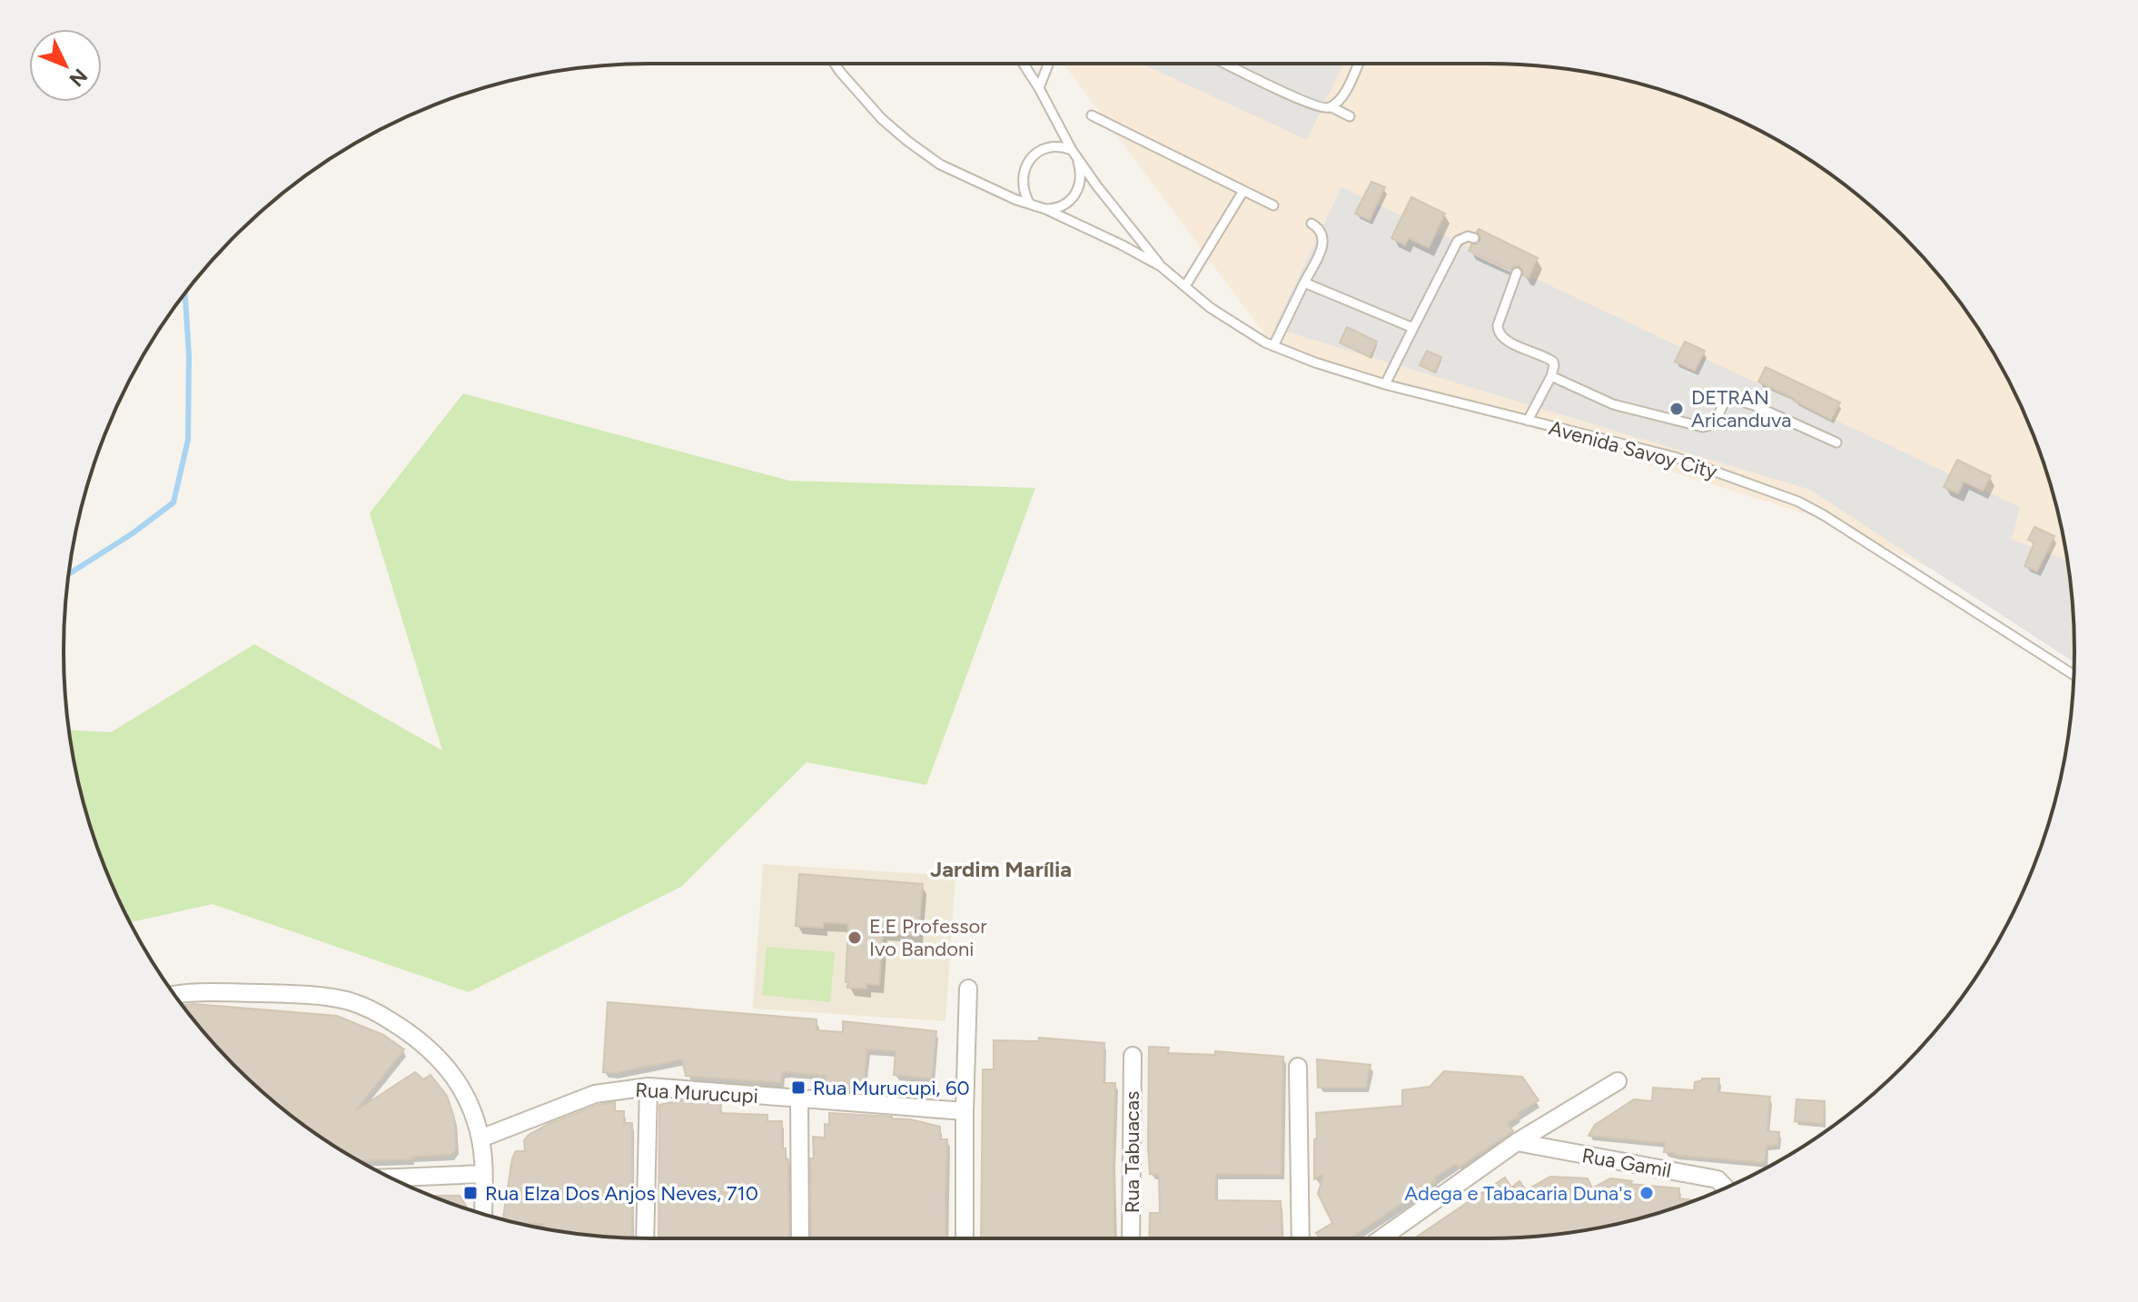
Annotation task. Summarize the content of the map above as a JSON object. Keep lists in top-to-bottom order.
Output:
{
  "streets": {
    "street": ["Rua Murucupi", "Rua Tabuacas", "Rua Gamil"],
    "lane": ["Avenida Savoy City"]
  },
  "districts": ["Jardim Marília"],
  "places": {
    "other": ["DETRAN Aricanduva", "E.E Professor Ivo Bandoni", "Adega e Tabacaria Duna's"],
    "transit": ["Rua Murucupi, 60", "Rua Elza Dos Anjos Neves, 710"]
  },
  "north": "bottom right"
}
